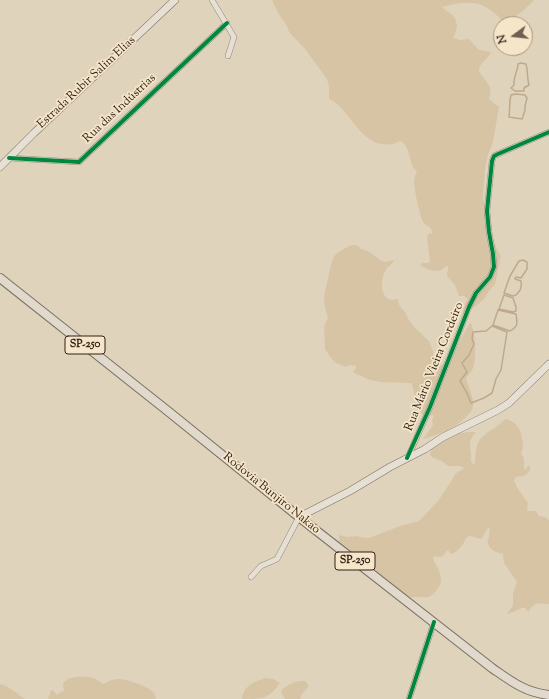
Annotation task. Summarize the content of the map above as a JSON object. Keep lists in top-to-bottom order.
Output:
{
  "streets": {
    "main road": ["SP-250", "Rodovia Bunjiro Nakao"],
    "street": ["Estrada Rubir Salim Elias", "Rua das Indústrias", "Rua Mário Vieira Cordeiro"]
  },
  "crossings": [
    ["Estrada Rubir Salim Elias", "Rua das Indústrias"]
  ],
  "north": "left"
}
